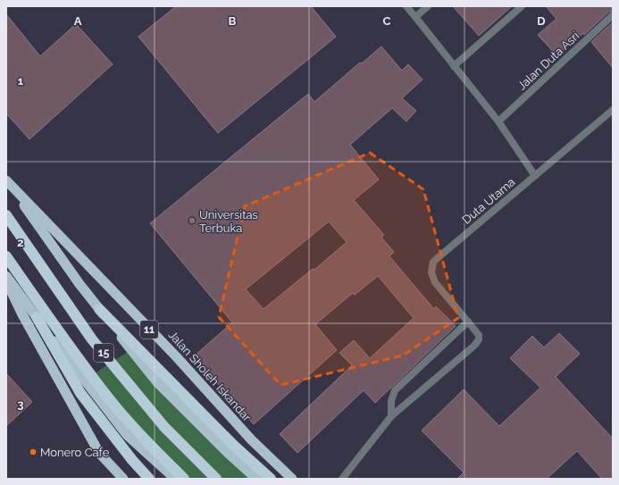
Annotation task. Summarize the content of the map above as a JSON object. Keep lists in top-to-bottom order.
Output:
{
  "streets": {
    "highway": ["11", "15", "Jalan Sholeh Iskandar"],
    "street": ["Jalan Duta Asri", "Duta Utama"]
  },
  "places": ["Universitas Terbuka", "Monero Cafe"],
  "grid": {
    "columns": [
      "A",
      "B",
      "C",
      "D"
    ],
    "rows": ["1", "2", "3"]
  }
}
